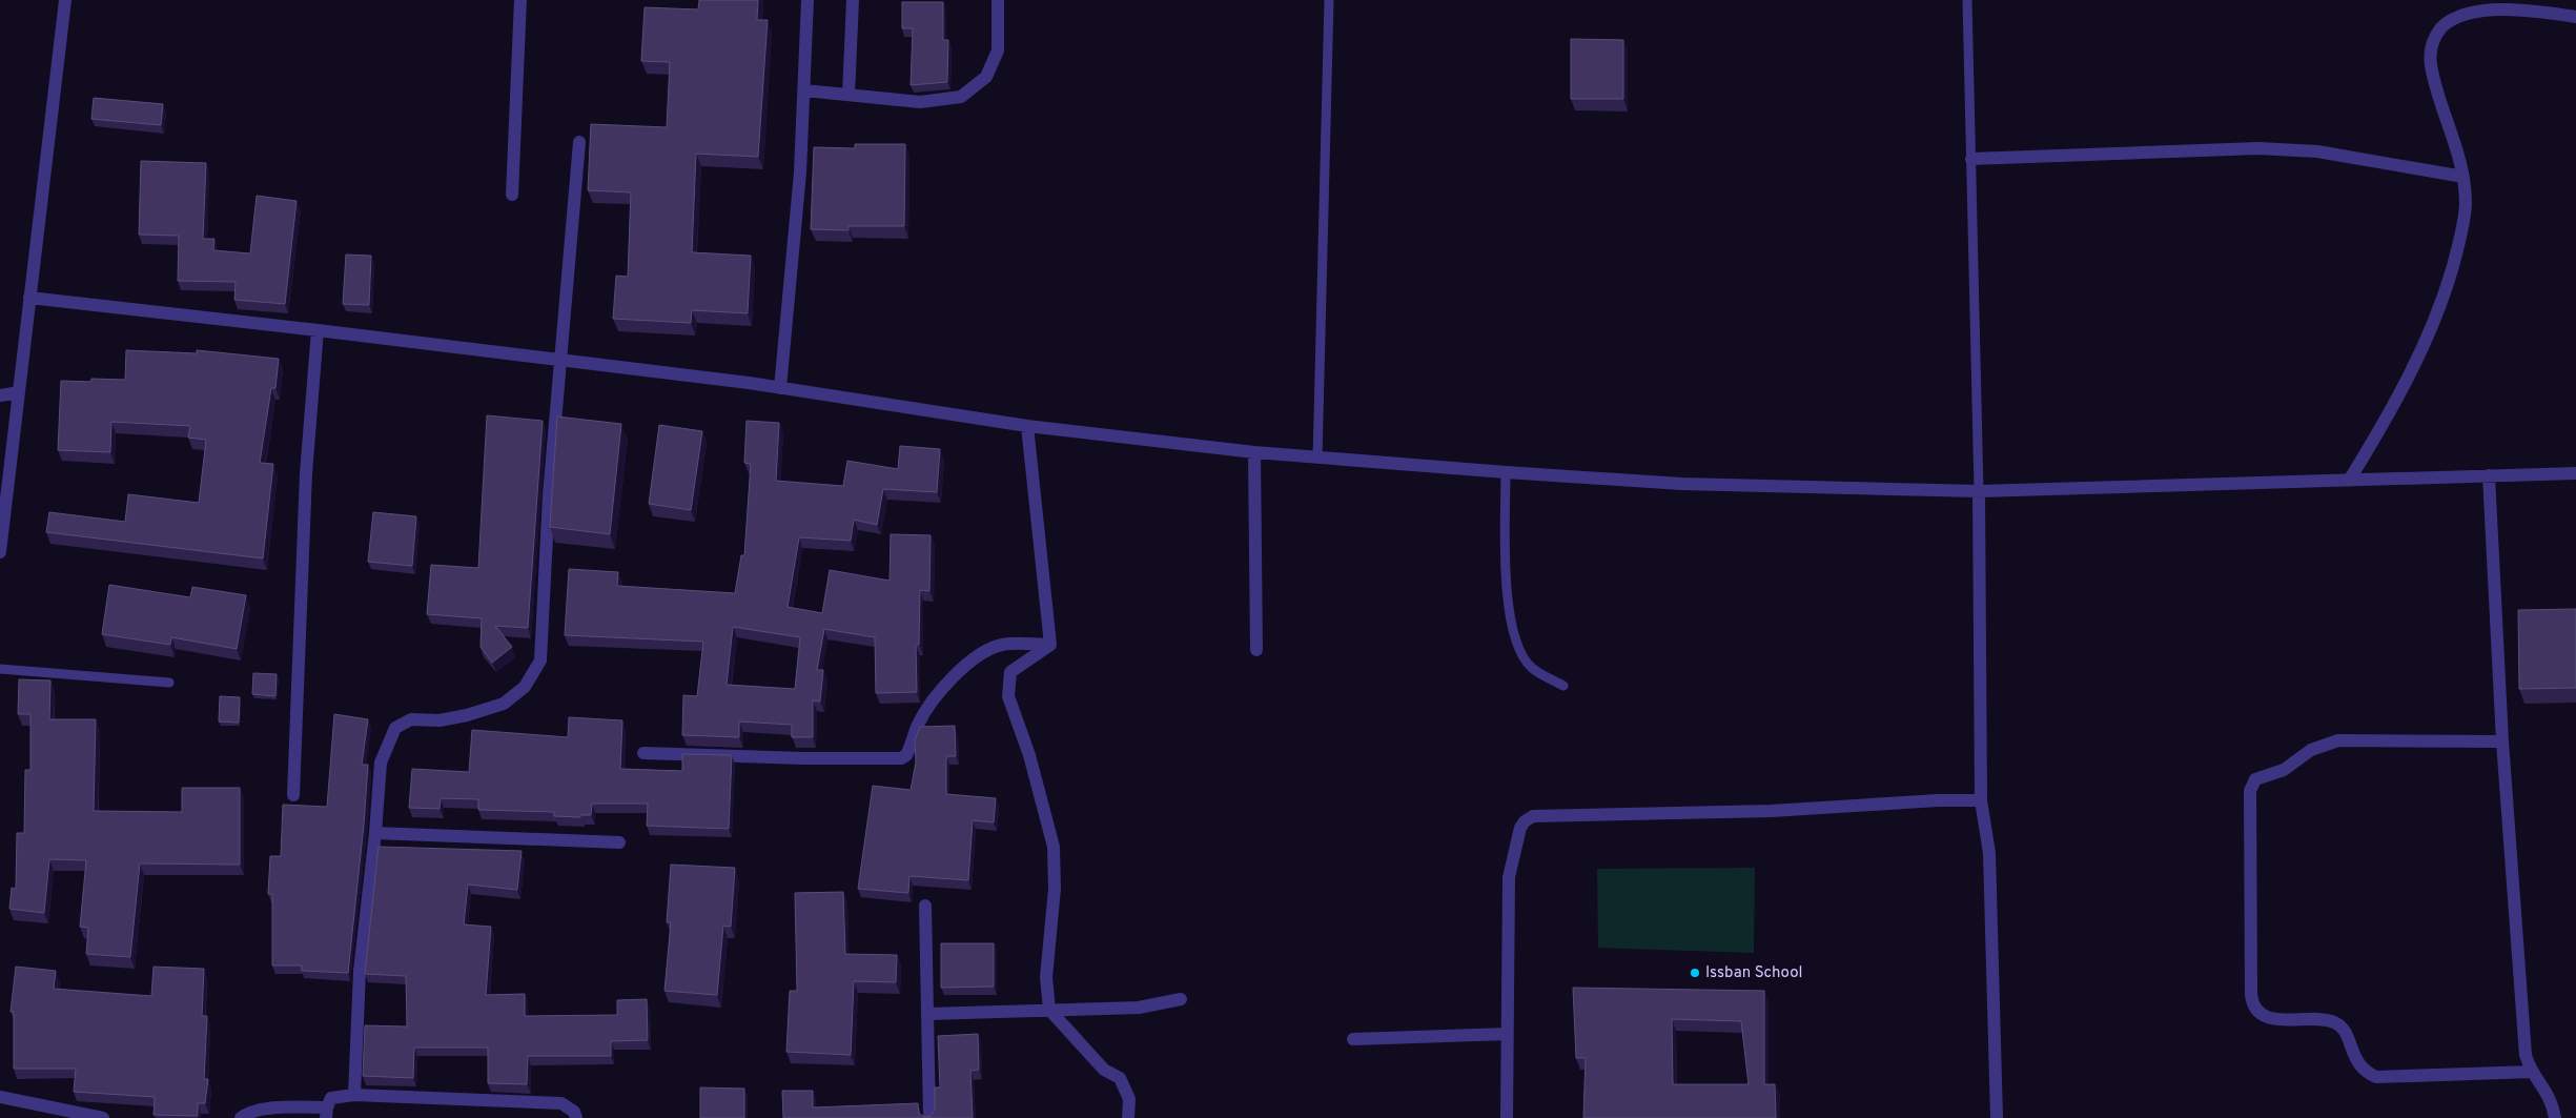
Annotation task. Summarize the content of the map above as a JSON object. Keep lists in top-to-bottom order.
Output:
{
  "places": ["Issban School"]
}
